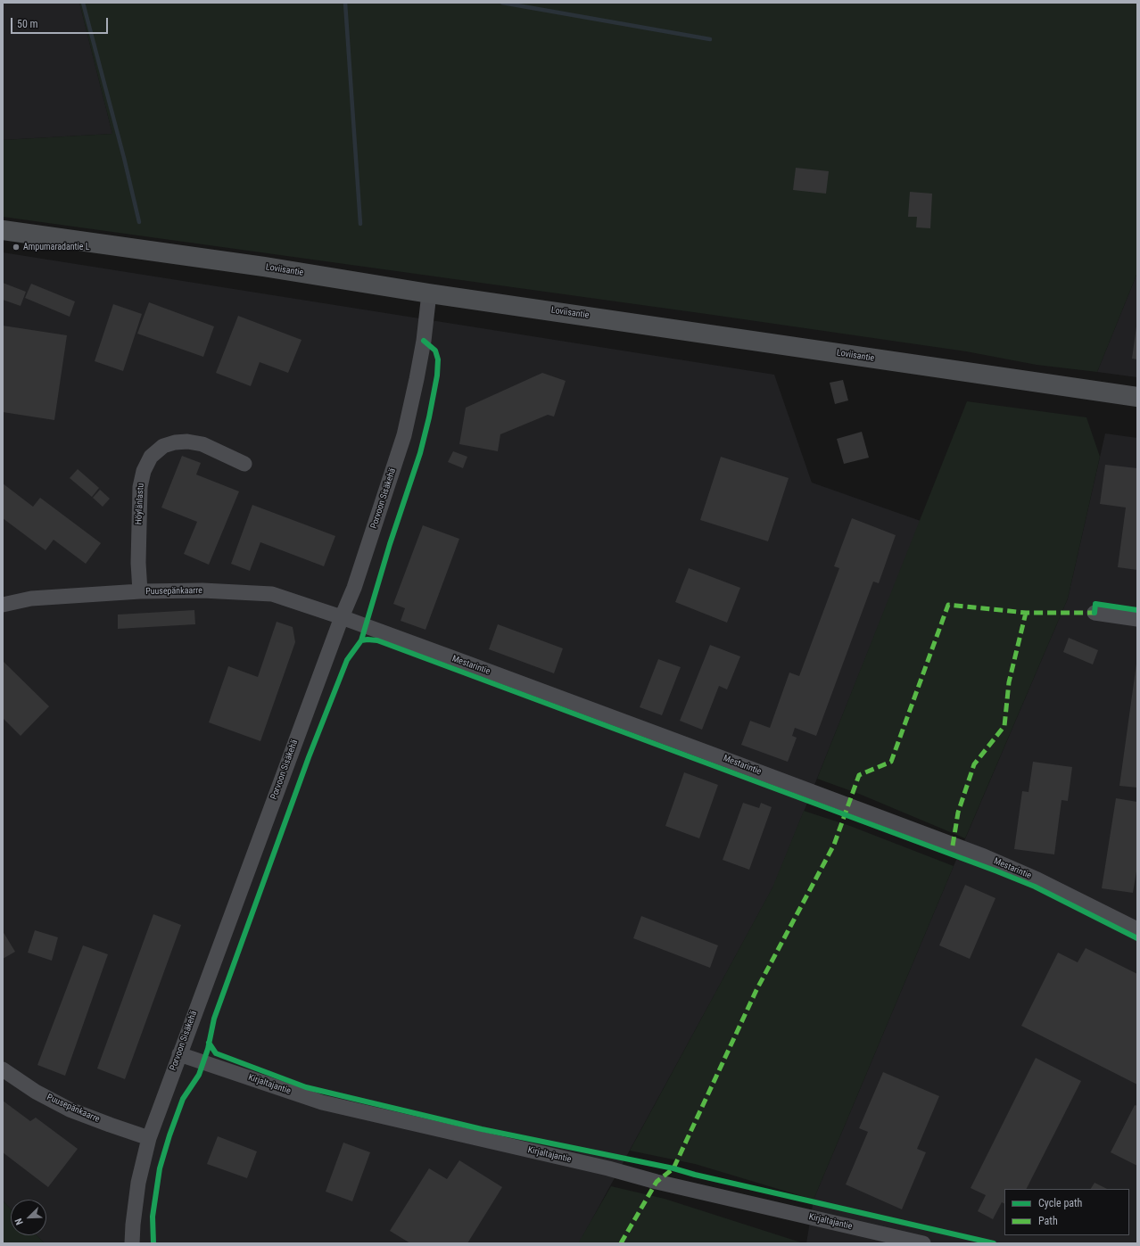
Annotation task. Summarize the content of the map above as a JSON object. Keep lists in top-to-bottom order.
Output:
{
  "streets": {
    "main road": ["Loviisantie"],
    "street": [
      "Porvoon Sisäkehä",
      "Höylänlastu",
      "Puusepänkaarre",
      "Mestarintie",
      "Kirjaltajantie"
    ]
  },
  "crossings": [
    ["Loviisantie", "Porvoon Sisäkehä"],
    ["Porvoon Sisäkehä", "Puusepänkaarre"],
    ["Porvoon Sisäkehä", "Mestarintie"],
    ["Porvoon Sisäkehä", "Kirjaltajantie"],
    ["Höylänlastu", "Puusepänkaarre"],
    ["Puusepänkaarre", "Mestarintie"]
  ],
  "places": ["Ampumaradantie L"],
  "legend": ["Cycle path", "Path"],
  "scale_bar": "50 m",
  "north": "bottom left"
}
